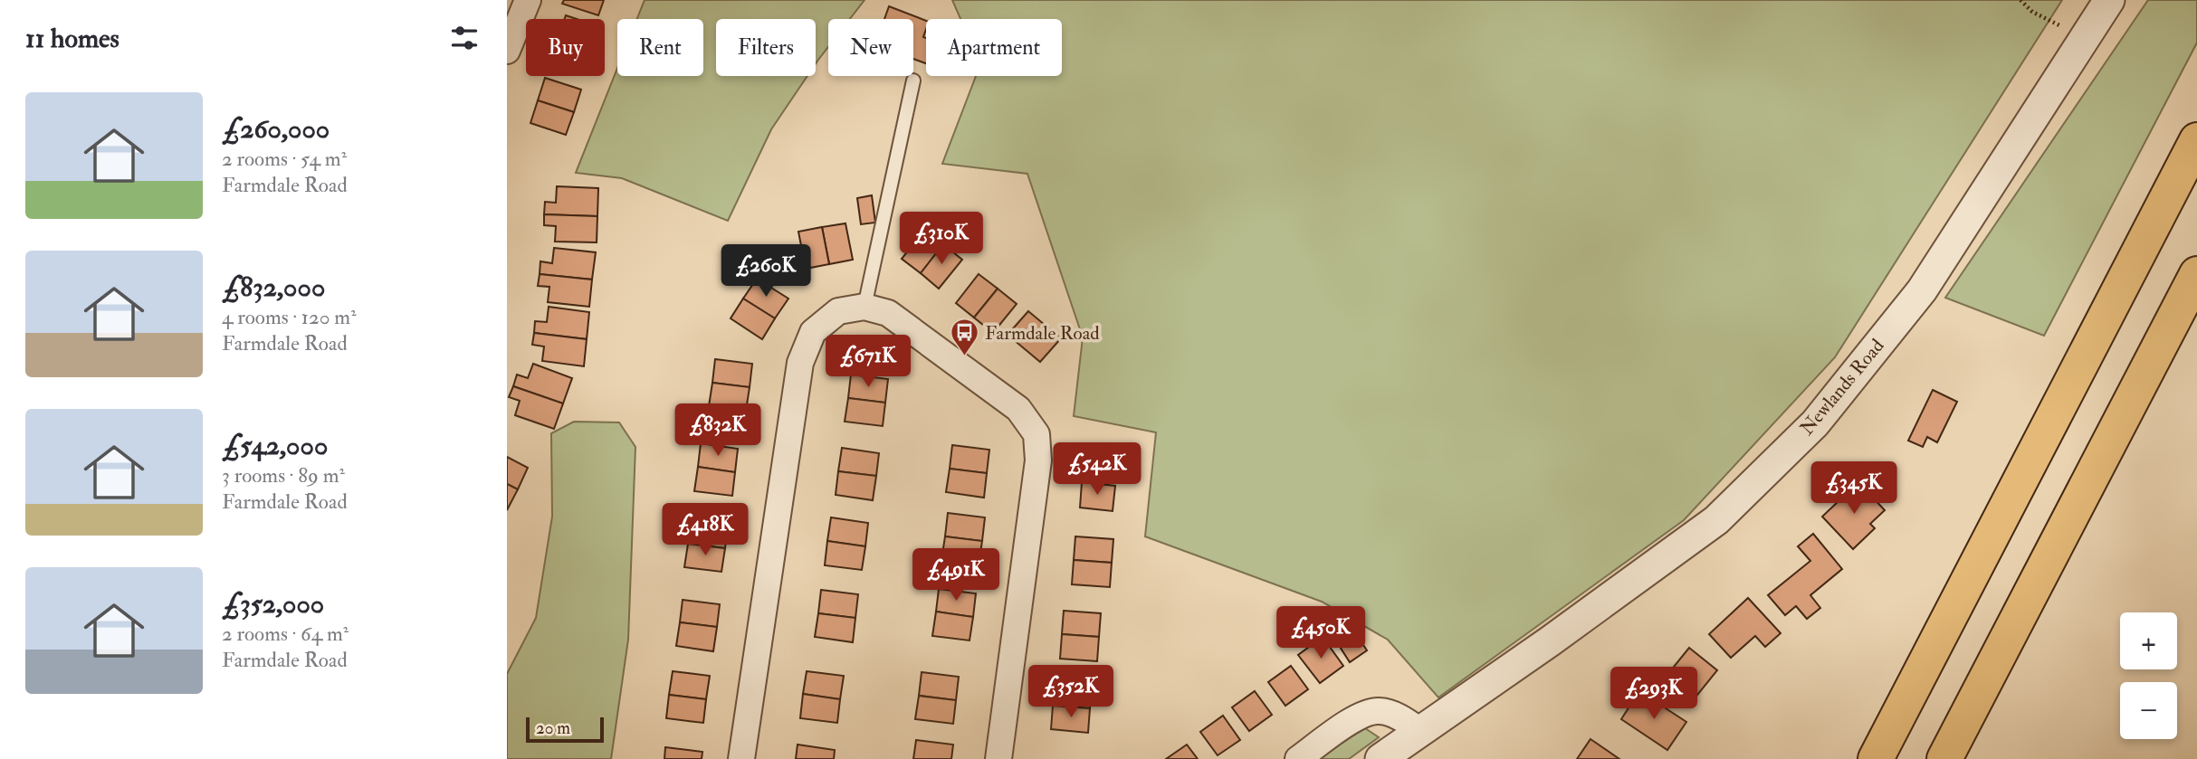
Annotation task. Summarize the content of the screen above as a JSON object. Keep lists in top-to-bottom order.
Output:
{
  "streets": {
    "street": ["Newlands Road"]
  },
  "places": {
    "bus stop": ["Farmdale Road"]
  },
  "scale_bar": "20 m",
  "page": {
    "heading": "11 homes",
    "chip": [
      "Buy",
      "Rent",
      "Filters",
      "New",
      "Apartment"
    ],
    "list": [
      {
        "name": "£260,000",
        "note": "2 rooms · 54 m² · Farmdale Road"
      },
      {
        "name": "£832,000",
        "note": "4 rooms · 120 m² · Farmdale Road"
      },
      {
        "name": "£542,000",
        "note": "3 rooms · 89 m² · Farmdale Road"
      },
      {
        "name": "£352,000",
        "note": "2 rooms · 64 m² · Farmdale Road"
      }
    ],
    "price": [
      "£310K",
      "£260K",
      "£671K",
      "£832K",
      "£542K",
      "£345K",
      "£418K",
      "£491K",
      "£450K",
      "£352K",
      "£293K"
    ],
    "map_buttons": ["+", "−"],
    "scale": "20 m"
  }
}
